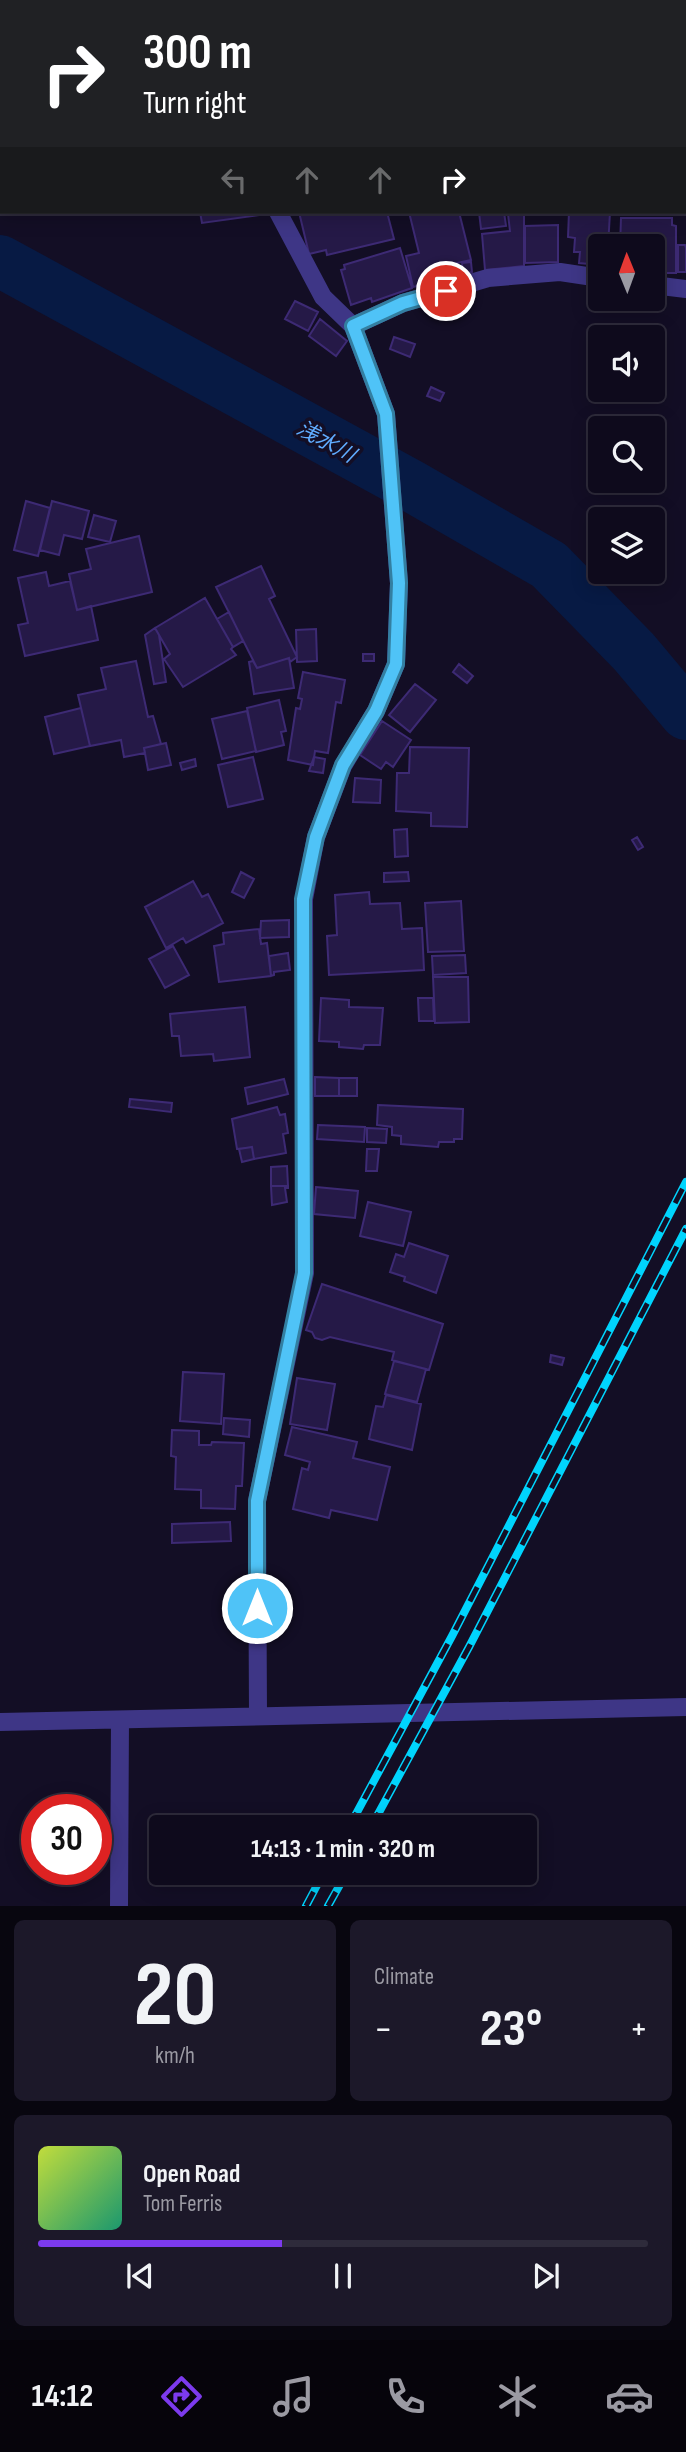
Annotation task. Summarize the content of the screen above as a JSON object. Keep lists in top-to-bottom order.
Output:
{
  "water": ["浅水川"],
  "north": "top",
  "page": {
    "turn": ["300 m", "Turn right"],
    "limit": "30",
    "trip": "14:13 · 1 min · 320 m",
    "tile": [
      ["20", "km/h"],
      "Climate"
    ],
    "heat": ["−", "23°", "+"],
    "song": ["Open Road", "Tom Ferris"],
    "tabs": "14:12"
  }
}
